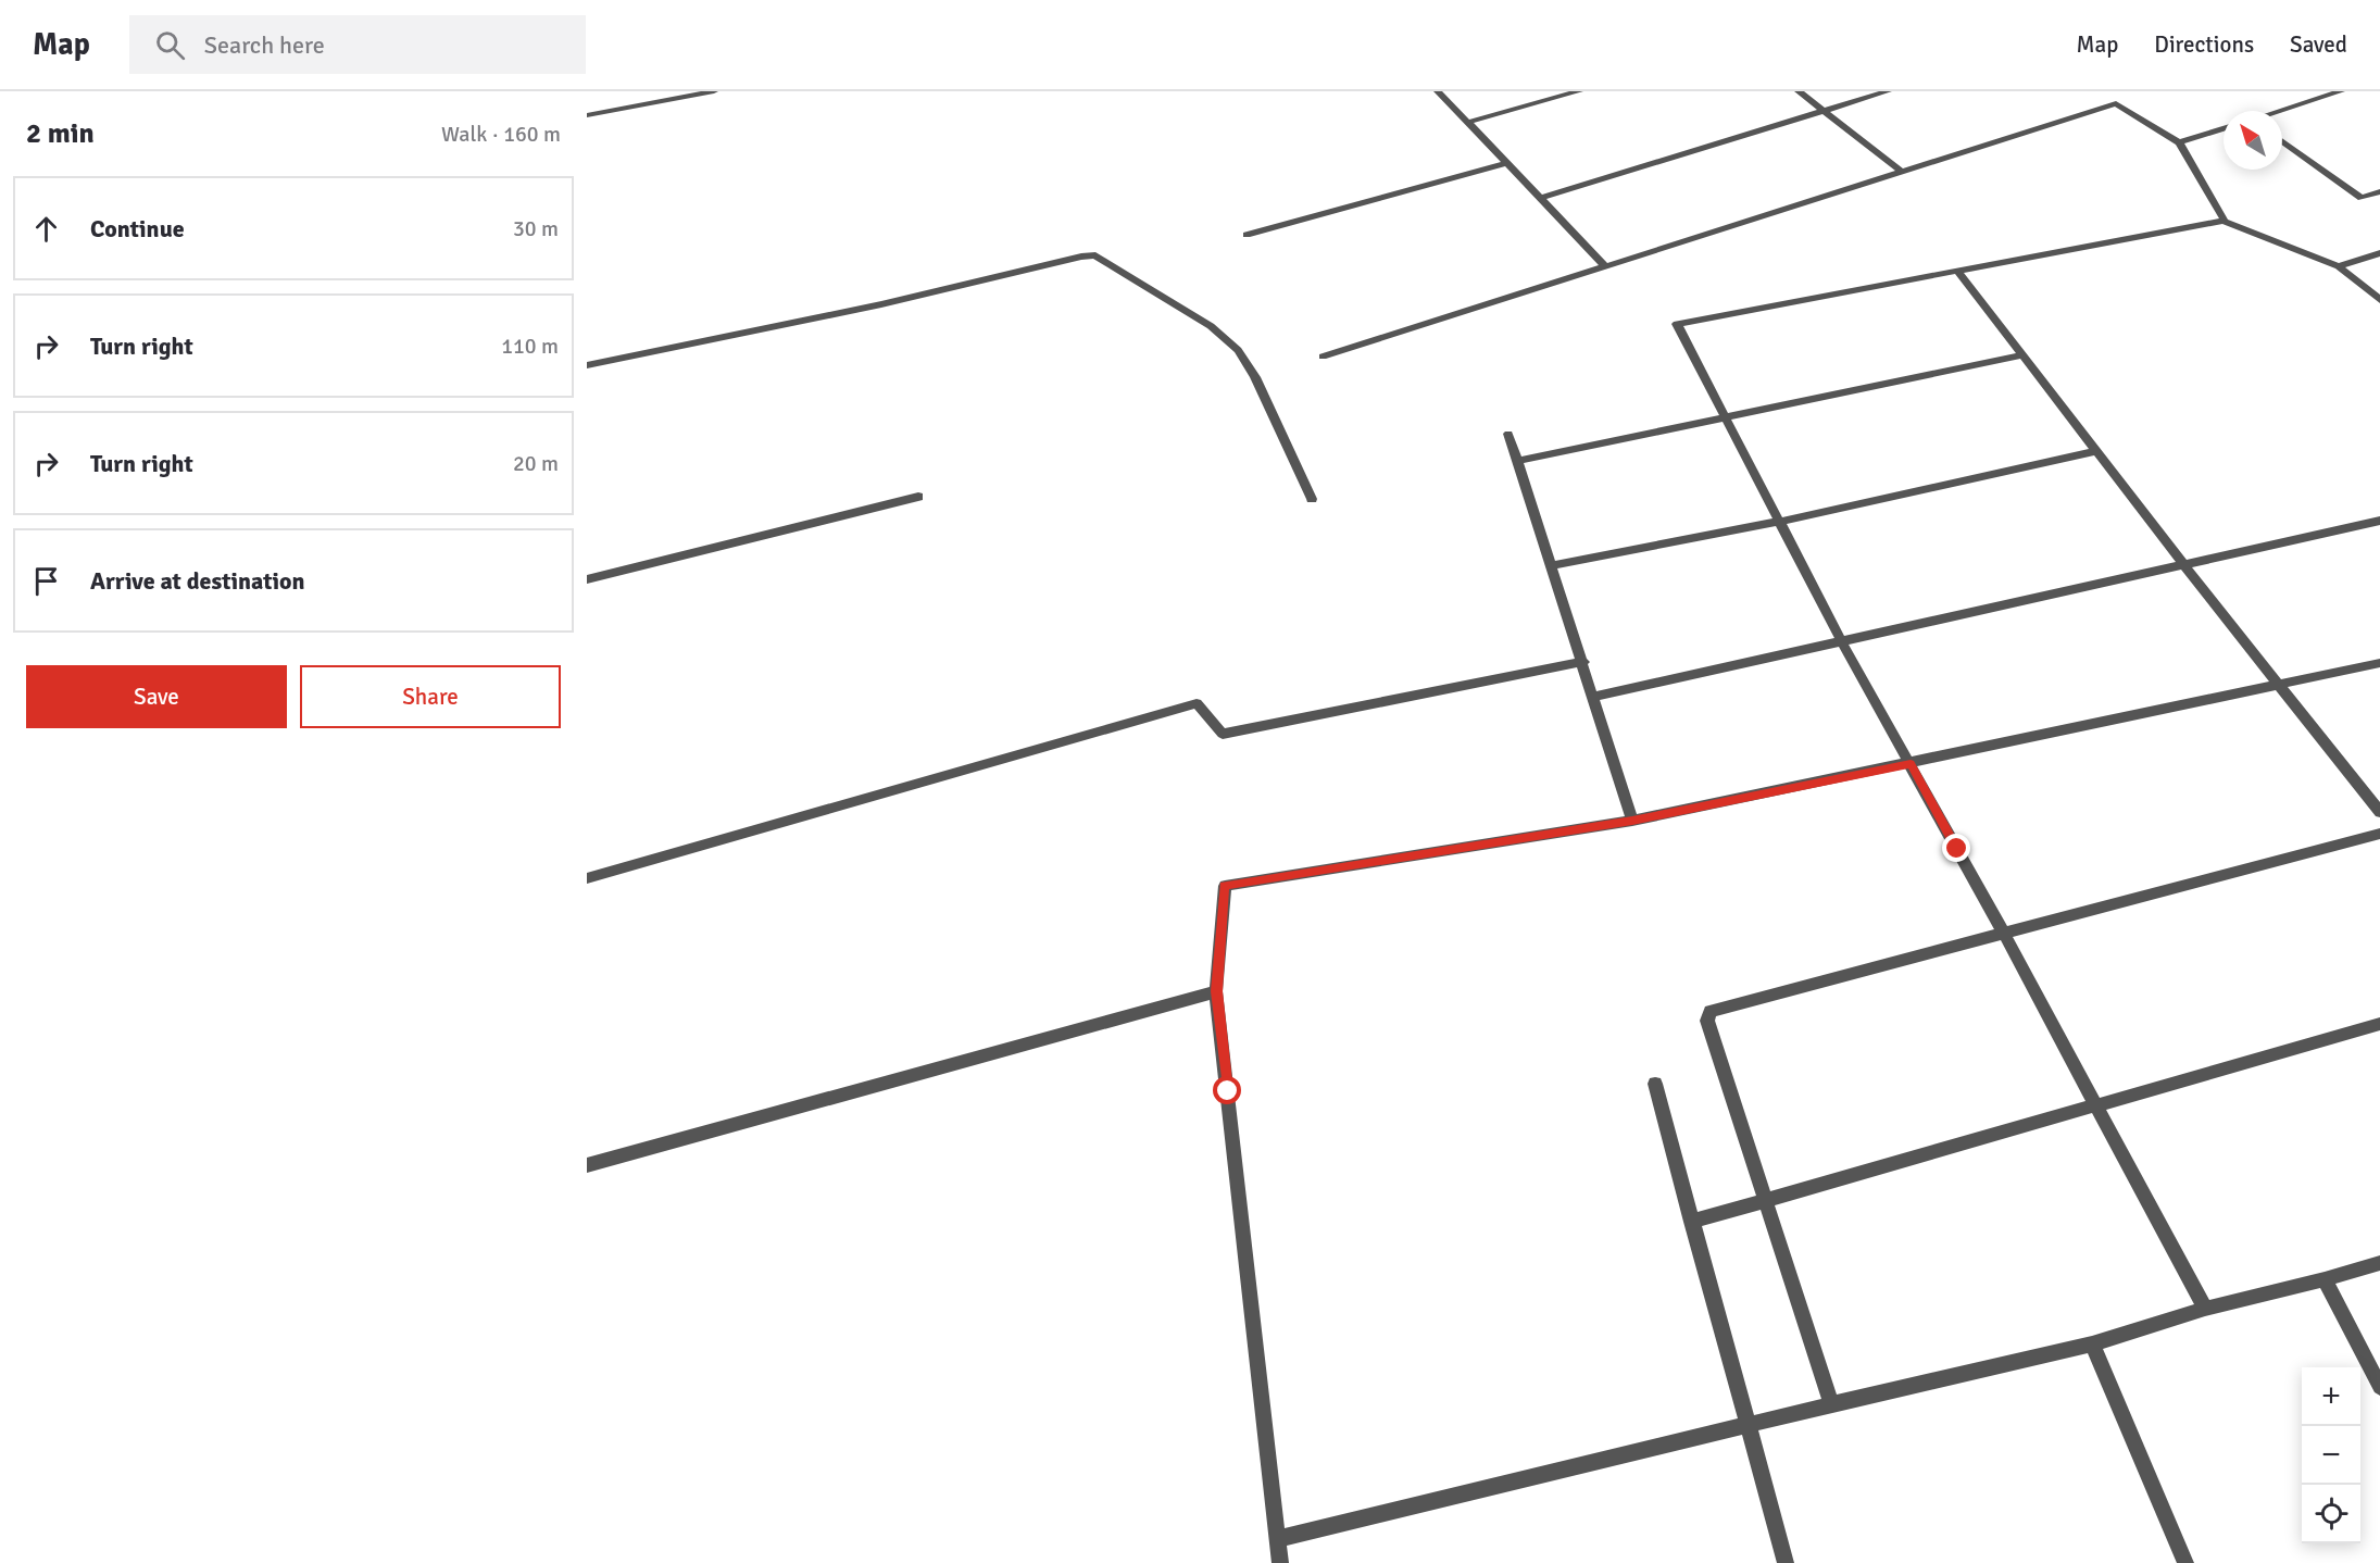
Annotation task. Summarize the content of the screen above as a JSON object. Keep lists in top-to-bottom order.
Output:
{
  "north": "top left",
  "page": {
    "header": "Map",
    "search": "Search here",
    "nav": ["Map", "Directions", "Saved"],
    "heading": ["2 min", "Walk · 160 m"],
    "list": [
      ["Continue", "30 m"],
      ["Turn right", "110 m"],
      ["Turn right", "20 m"],
      "Arrive at destination"
    ],
    "buttons": ["Save", "Share"],
    "map_buttons": ["+", "−"]
  }
}
